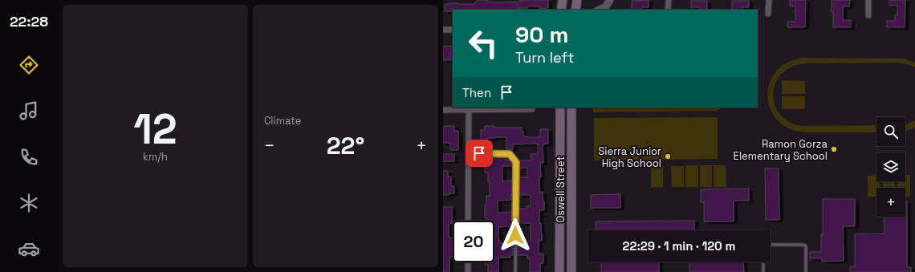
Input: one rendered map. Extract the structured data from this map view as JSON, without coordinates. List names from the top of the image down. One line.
{"streets":{"main road":["Oswell Street"]},"places":["Ramon Gorza Elementary School","Sierra Junior High School"],"page":{"tabs":"22:28","tile":[["12","km/h"],"Climate"],"turn":["90 m","Turn left"],"then":"Then","map_buttons":"+","heat":["−","22°","+"],"limit":"20","trip":"22:29 · 1 min · 120 m"}}
